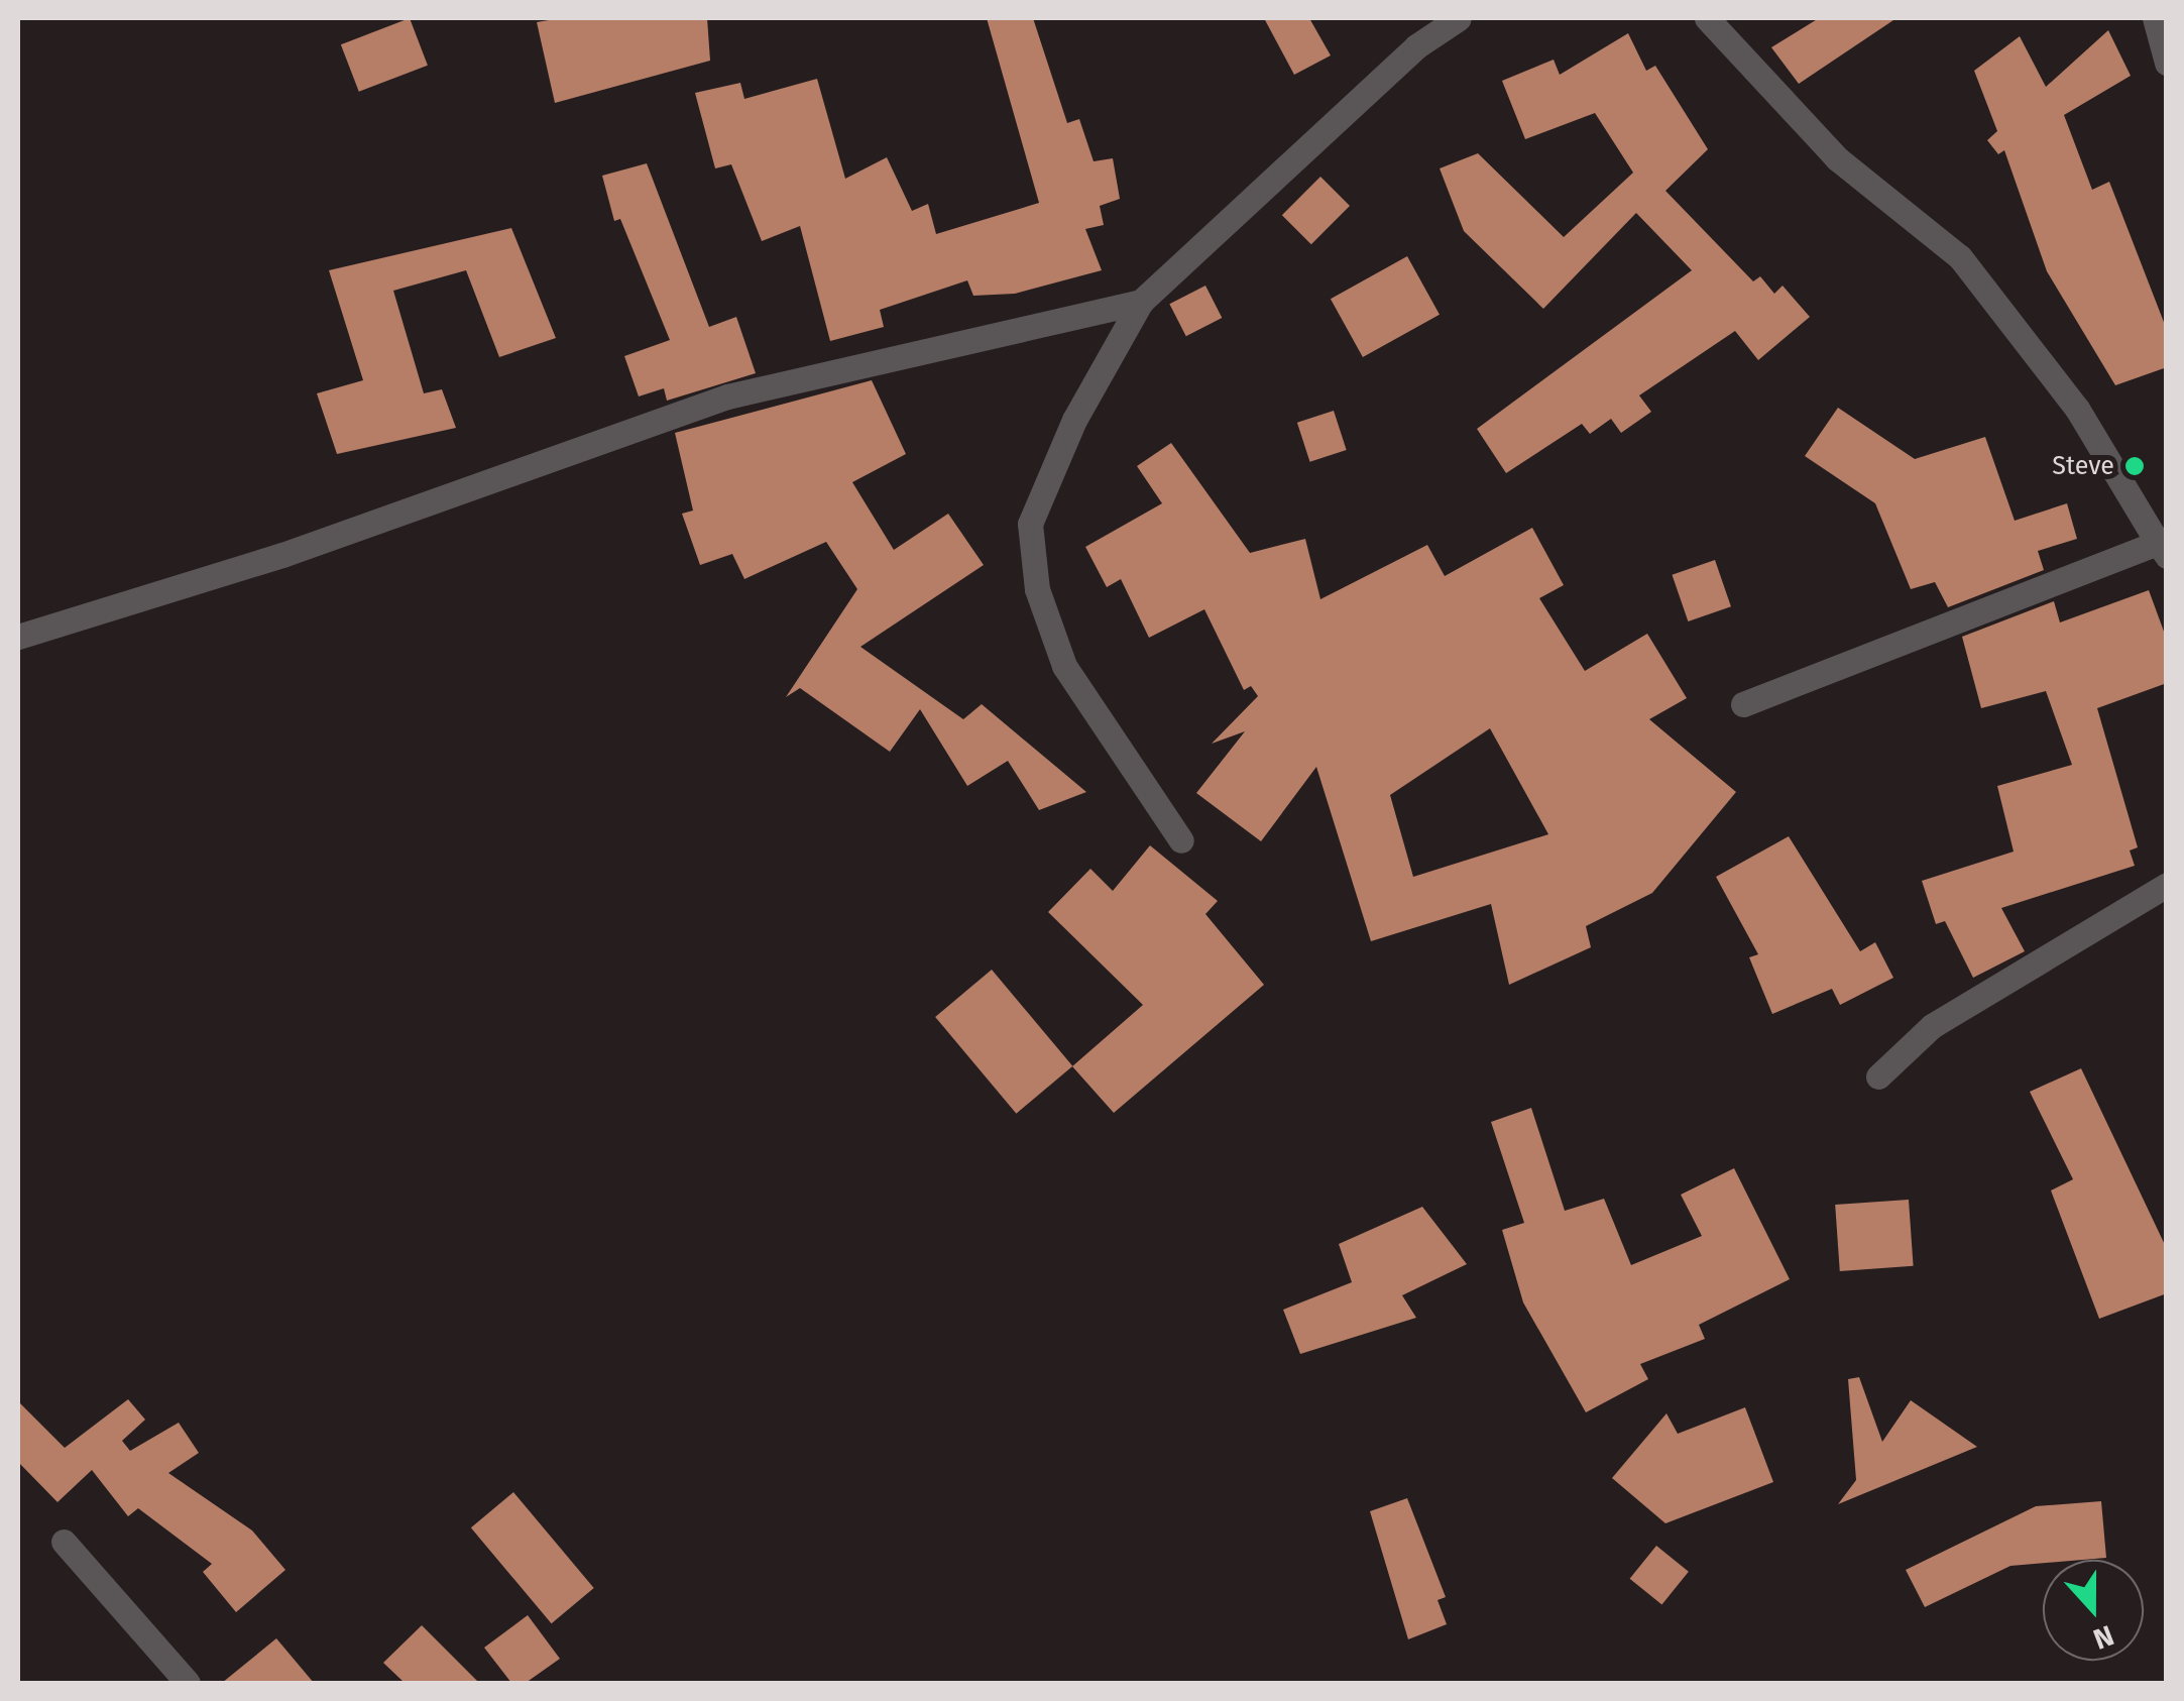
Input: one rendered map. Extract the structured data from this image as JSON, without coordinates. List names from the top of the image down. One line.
{"places":["Steve"],"north":"bottom"}
